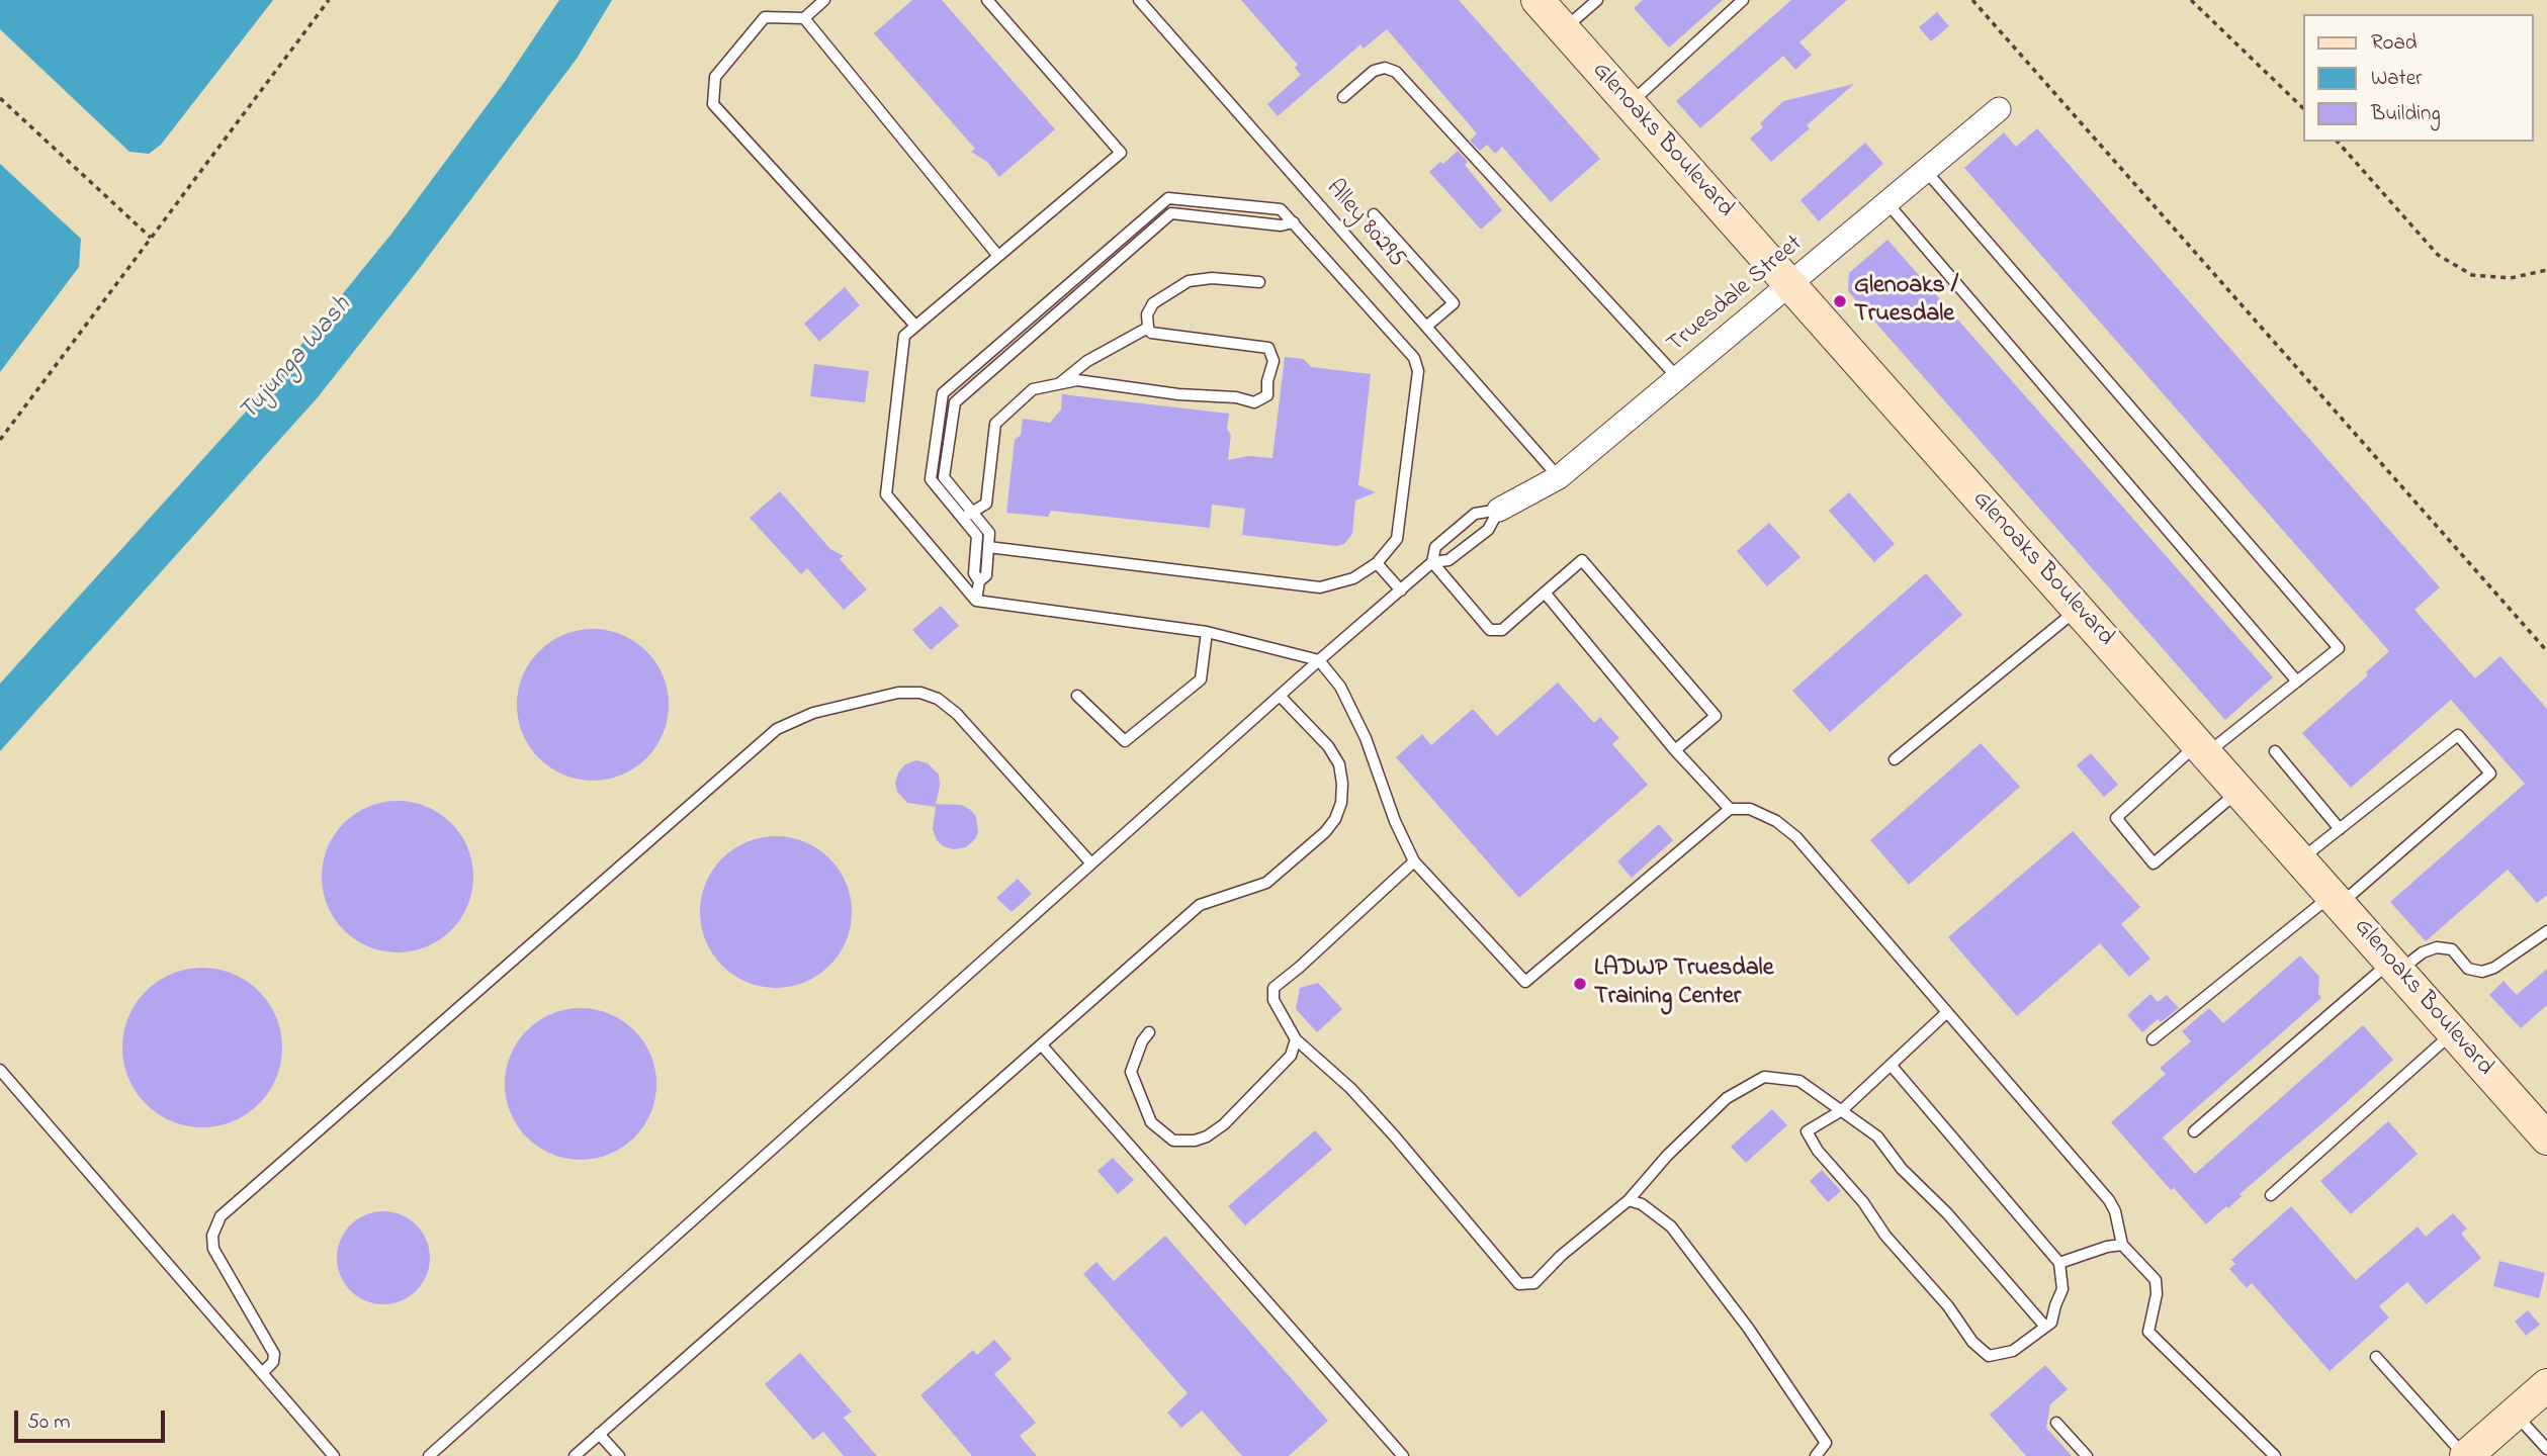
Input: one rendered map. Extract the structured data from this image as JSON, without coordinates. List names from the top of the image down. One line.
{"streets":{"main road":["Glenoaks Boulevard"],"street":["Truesdale Street"],"lane":["Alley 80295"]},"crossings":[["Glenoaks Boulevard","Truesdale Street"],["Alley 80295","Truesdale Street"]],"water":["Tujunga Wash"],"places":["Glenoaks / Truesdale","LADWP Truesdale Training Center"],"legend":["Road","Water","Building"],"scale_bar":"50 m"}
